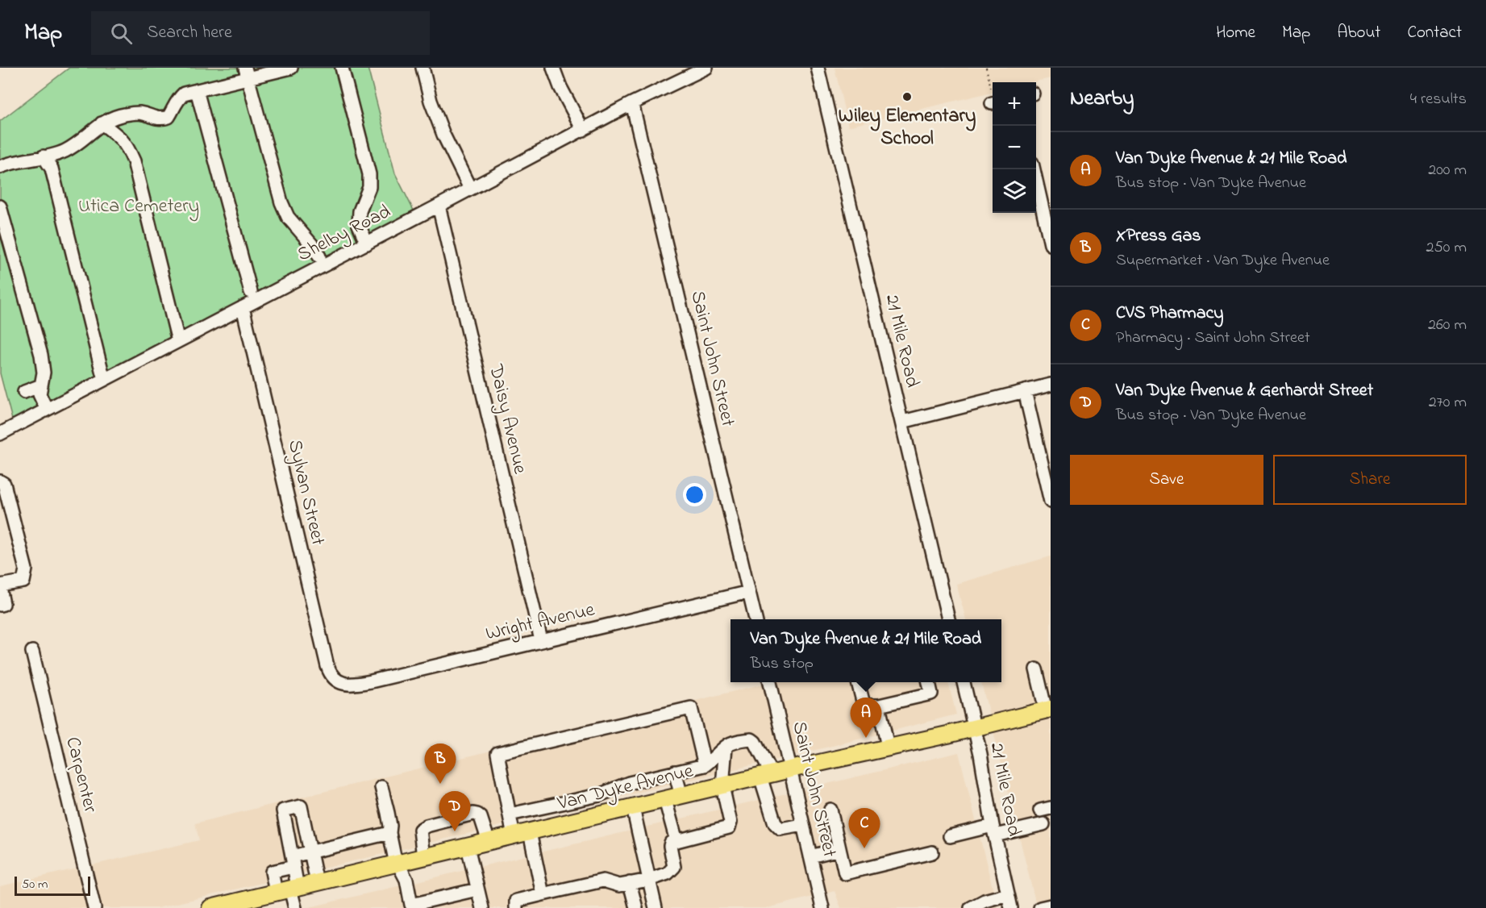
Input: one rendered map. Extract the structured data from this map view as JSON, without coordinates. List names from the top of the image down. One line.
{"streets":{"main road":["Van Dyke Avenue"],"street":["Shelby Road","21 Mile Road","Saint John Street","Daisy Avenue","Sylvan Street","Wright Avenue","Carpenter"]},"crossings":[["Shelby Road","Saint John Street"],["Shelby Road","Daisy Avenue"],["Shelby Road","Sylvan Street"],["21 Mile Road","Van Dyke Avenue"],["Saint John Street","Wright Avenue"],["Saint John Street","Van Dyke Avenue"],["Daisy Avenue","Wright Avenue"],["Sylvan Street","Wright Avenue"]],"parks":["Utica Cemetery"],"places":["Wiley Elementary School"],"scale_bar":"50 m","page":{"header":"Map","search":"Search here","nav":["Home","Map","About","Contact"],"heading":["Nearby","4 results"],"map_buttons":["+","−"],"list":[{"mark":"A","name":"Van Dyke Avenue & 21 Mile Road","note":"Bus stop · Van Dyke Avenue","value":"200 m"},{"mark":"B","name":"XPress Gas","note":"Supermarket · Van Dyke Avenue","value":"250 m"},{"mark":"C","name":"CVS Pharmacy","note":"Pharmacy · Saint John Street","value":"260 m"},{"mark":"D","name":"Van Dyke Avenue & Gerhardt Street","note":"Bus stop · Van Dyke Avenue","value":"270 m"}],"buttons":["Save","Share"],"popup":["Van Dyke Avenue & 21 Mile Road","Bus stop"],"pins":["A","B","D","C"],"scale":"50 m"}}
